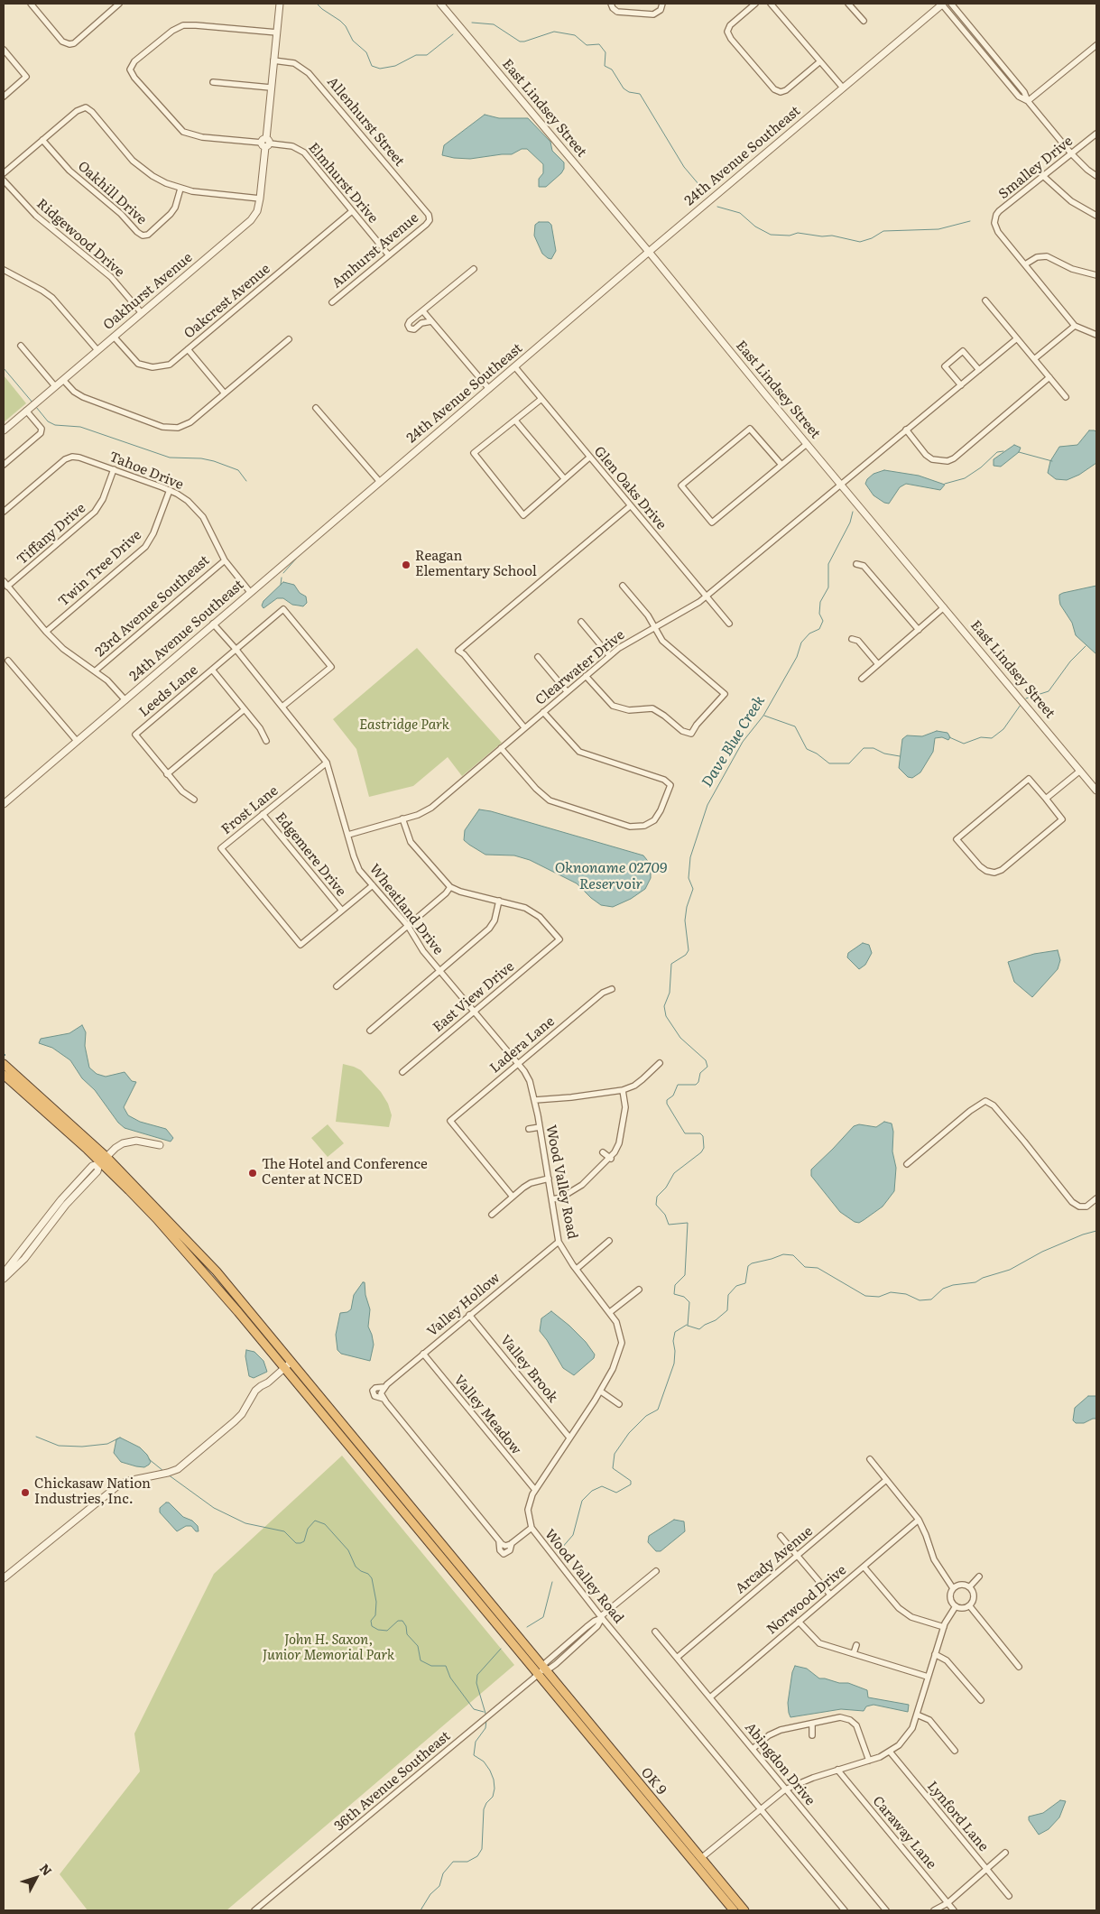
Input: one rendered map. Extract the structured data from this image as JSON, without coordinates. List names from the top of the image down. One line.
{"streets":{"highway":["OK 9"],"street":["East Lindsey Street","Allenhurst Street","24th Avenue Southeast","Smalley Drive","Elmhurst Drive","Oakhill Drive","Ridgewood Drive","Amhurst Avenue","Oakhurst Avenue","Oakcrest Avenue","Tahoe Drive","Glen Oaks Drive","Tiffany Drive","Twin Tree Drive","23rd Avenue Southeast","Clearwater Drive","Leeds Lane","Frost Lane","Edgemere Drive","Wheatland Drive","East View Drive","Ladera Lane","Wood Valley Road","Valley Hollow","Valley Brook","Valley Meadow","Arcady Avenue","Norwood Drive","Abingdon Drive","36th Avenue Southeast","Lynford Lane","Caraway Lane"]},"crossings":[["East Lindsey Street","24th Avenue Southeast"],["East Lindsey Street","Clearwater Drive"],["Allenhurst Street","Amhurst Avenue"],["Allenhurst Street","Oakhurst Avenue"],["24th Avenue Southeast","Tahoe Drive"],["24th Avenue Southeast","Glen Oaks Drive"],["24th Avenue Southeast","Wheatland Drive"],["Elmhurst Drive","Amhurst Avenue"],["Elmhurst Drive","Oakhurst Avenue"],["Elmhurst Drive","Oakcrest Avenue"],["Ridgewood Drive","Oakhurst Avenue"],["Oakhurst Avenue","Oakcrest Avenue"],["Tahoe Drive","Tiffany Drive"],["Tahoe Drive","Twin Tree Drive"],["Tahoe Drive","23rd Avenue Southeast"],["Glen Oaks Drive","Clearwater Drive"],["Clearwater Drive","Wheatland Drive"],["Leeds Lane","Wheatland Drive"],["Frost Lane","Edgemere Drive"],["Frost Lane","Wheatland Drive"],["Wheatland Drive","East View Drive"],["Wheatland Drive","Ladera Lane"],["Wheatland Drive","Wood Valley Road"],["Ladera Lane","Wood Valley Road"],["Wood Valley Road","Valley Hollow"],["Wood Valley Road","Valley Brook"],["Wood Valley Road","Valley Meadow"],["Wood Valley Road","36th Avenue Southeast"],["Valley Hollow","Valley Brook"],["Valley Hollow","Valley Meadow"],["Arcady Avenue","Abingdon Drive"],["Norwood Drive","Abingdon Drive"],["36th Avenue Southeast","OK 9"]],"water":["Dave Blue Creek","Oknoname 02709 Reservoir"],"parks":["Eastridge Park","John H. Saxon, Junior Memorial Park"],"places":["Reagan Elementary School","The Hotel and Conference Center at NCED","Chickasaw Nation Industries, Inc."],"north":"top right"}
